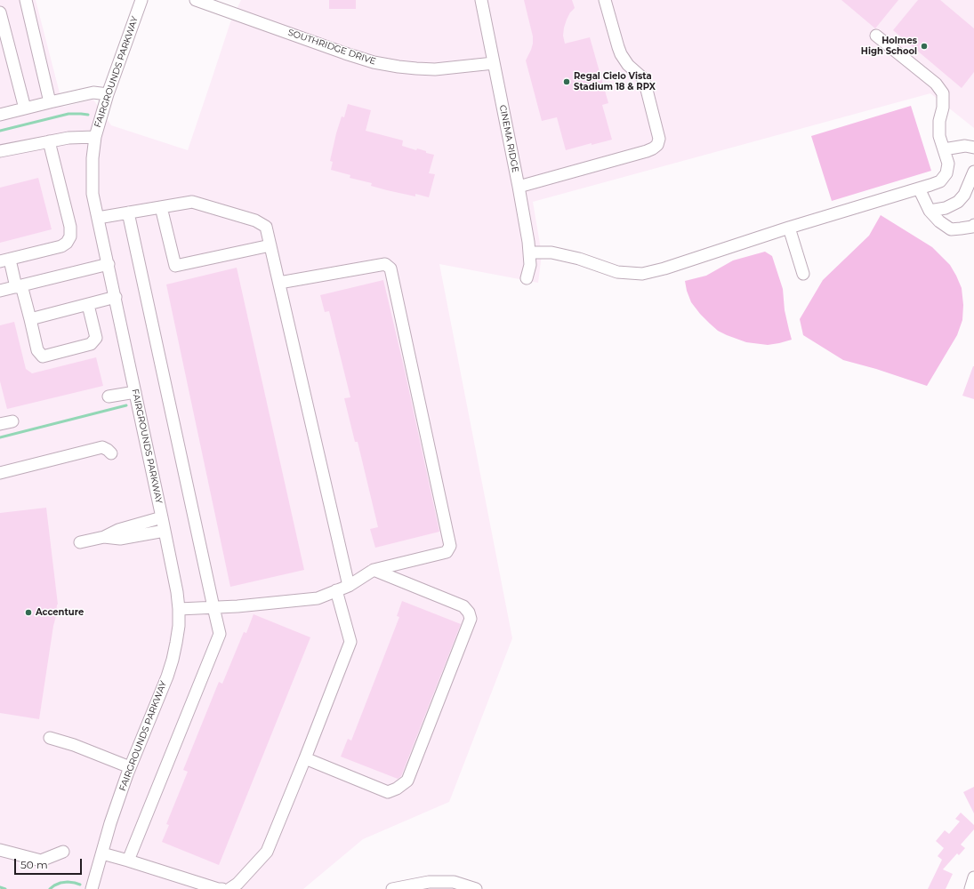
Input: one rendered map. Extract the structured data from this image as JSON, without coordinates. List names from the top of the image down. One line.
{"streets":{"street":["SOUTHRIDGE DRIVE","FAIRGROUNDS PARKWAY","CINEMA RIDGE"]},"crossings":[["SOUTHRIDGE DRIVE","CINEMA RIDGE"]],"places":["Holmes High School","Regal Cielo Vista Stadium 18 & RPX","Accenture"],"scale_bar":"50 m"}
